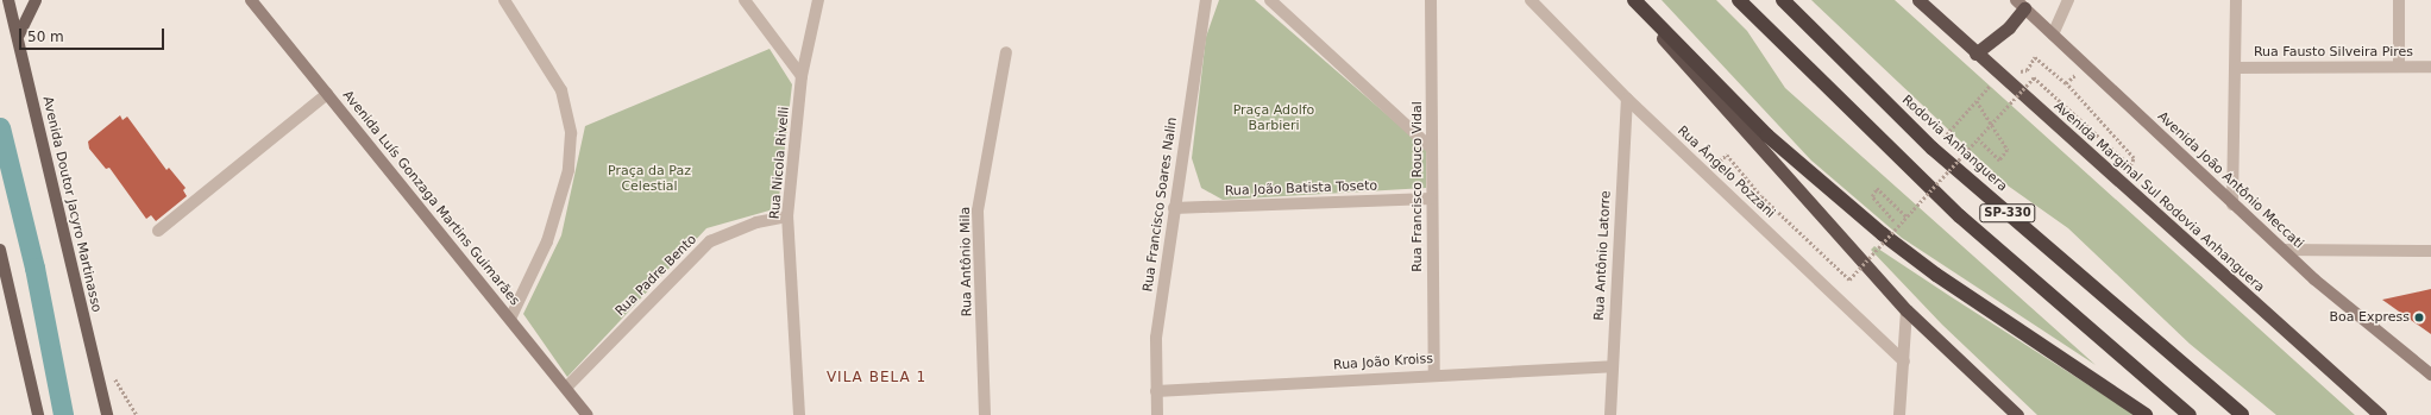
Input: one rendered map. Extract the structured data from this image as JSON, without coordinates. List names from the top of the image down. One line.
{"streets":{"highway":["Rodovia Anhanguera","Avenida Marginal Sul Rodovia Anhanguera","SP-330"],"main road":["Avenida João Antônio Meccati","Avenida Luís Gonzaga Martins Guimarães","Avenida Doutor Jacyro Martinasso"],"street":["Rua Fausto Silveira Pires","Rua Nicola Rivelli","Rua Ângelo Pozzani","Rua Francisco Rouco Vidal","Rua João Batista Toseto","Rua Francisco Soares Nalin","Rua Antônio Latorre","Rua Antônio Mila","Rua Padre Bento","Rua João Kroiss"]},"crossings":[["Rua Nicola Rivelli","Rua Padre Bento"],["Rua Ângelo Pozzani","Rua Antônio Latorre"],["Rua Francisco Rouco Vidal","Rua João Batista Toseto"],["Rua Francisco Rouco Vidal","Rua João Kroiss"],["Rua João Batista Toseto","Rua Francisco Soares Nalin"],["Avenida Luís Gonzaga Martins Guimarães","Rua Padre Bento"],["Rua Francisco Soares Nalin","Rua João Kroiss"],["Rua Antônio Latorre","Rua João Kroiss"]],"districts":["VILA BELA 1"],"parks":["Praça Adolfo Barbieri","Praça da Paz Celestial"],"places":["Boa Express"],"scale_bar":"50 m"}
